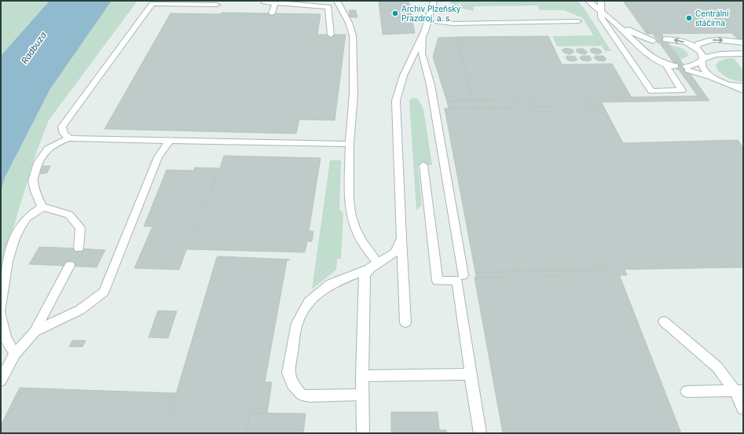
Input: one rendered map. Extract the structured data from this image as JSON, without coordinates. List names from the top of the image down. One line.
{"water":["Radbuza"],"places":["Archiv Plzeňský Prazdroj, a. s.","Centrální stáčírna"]}
